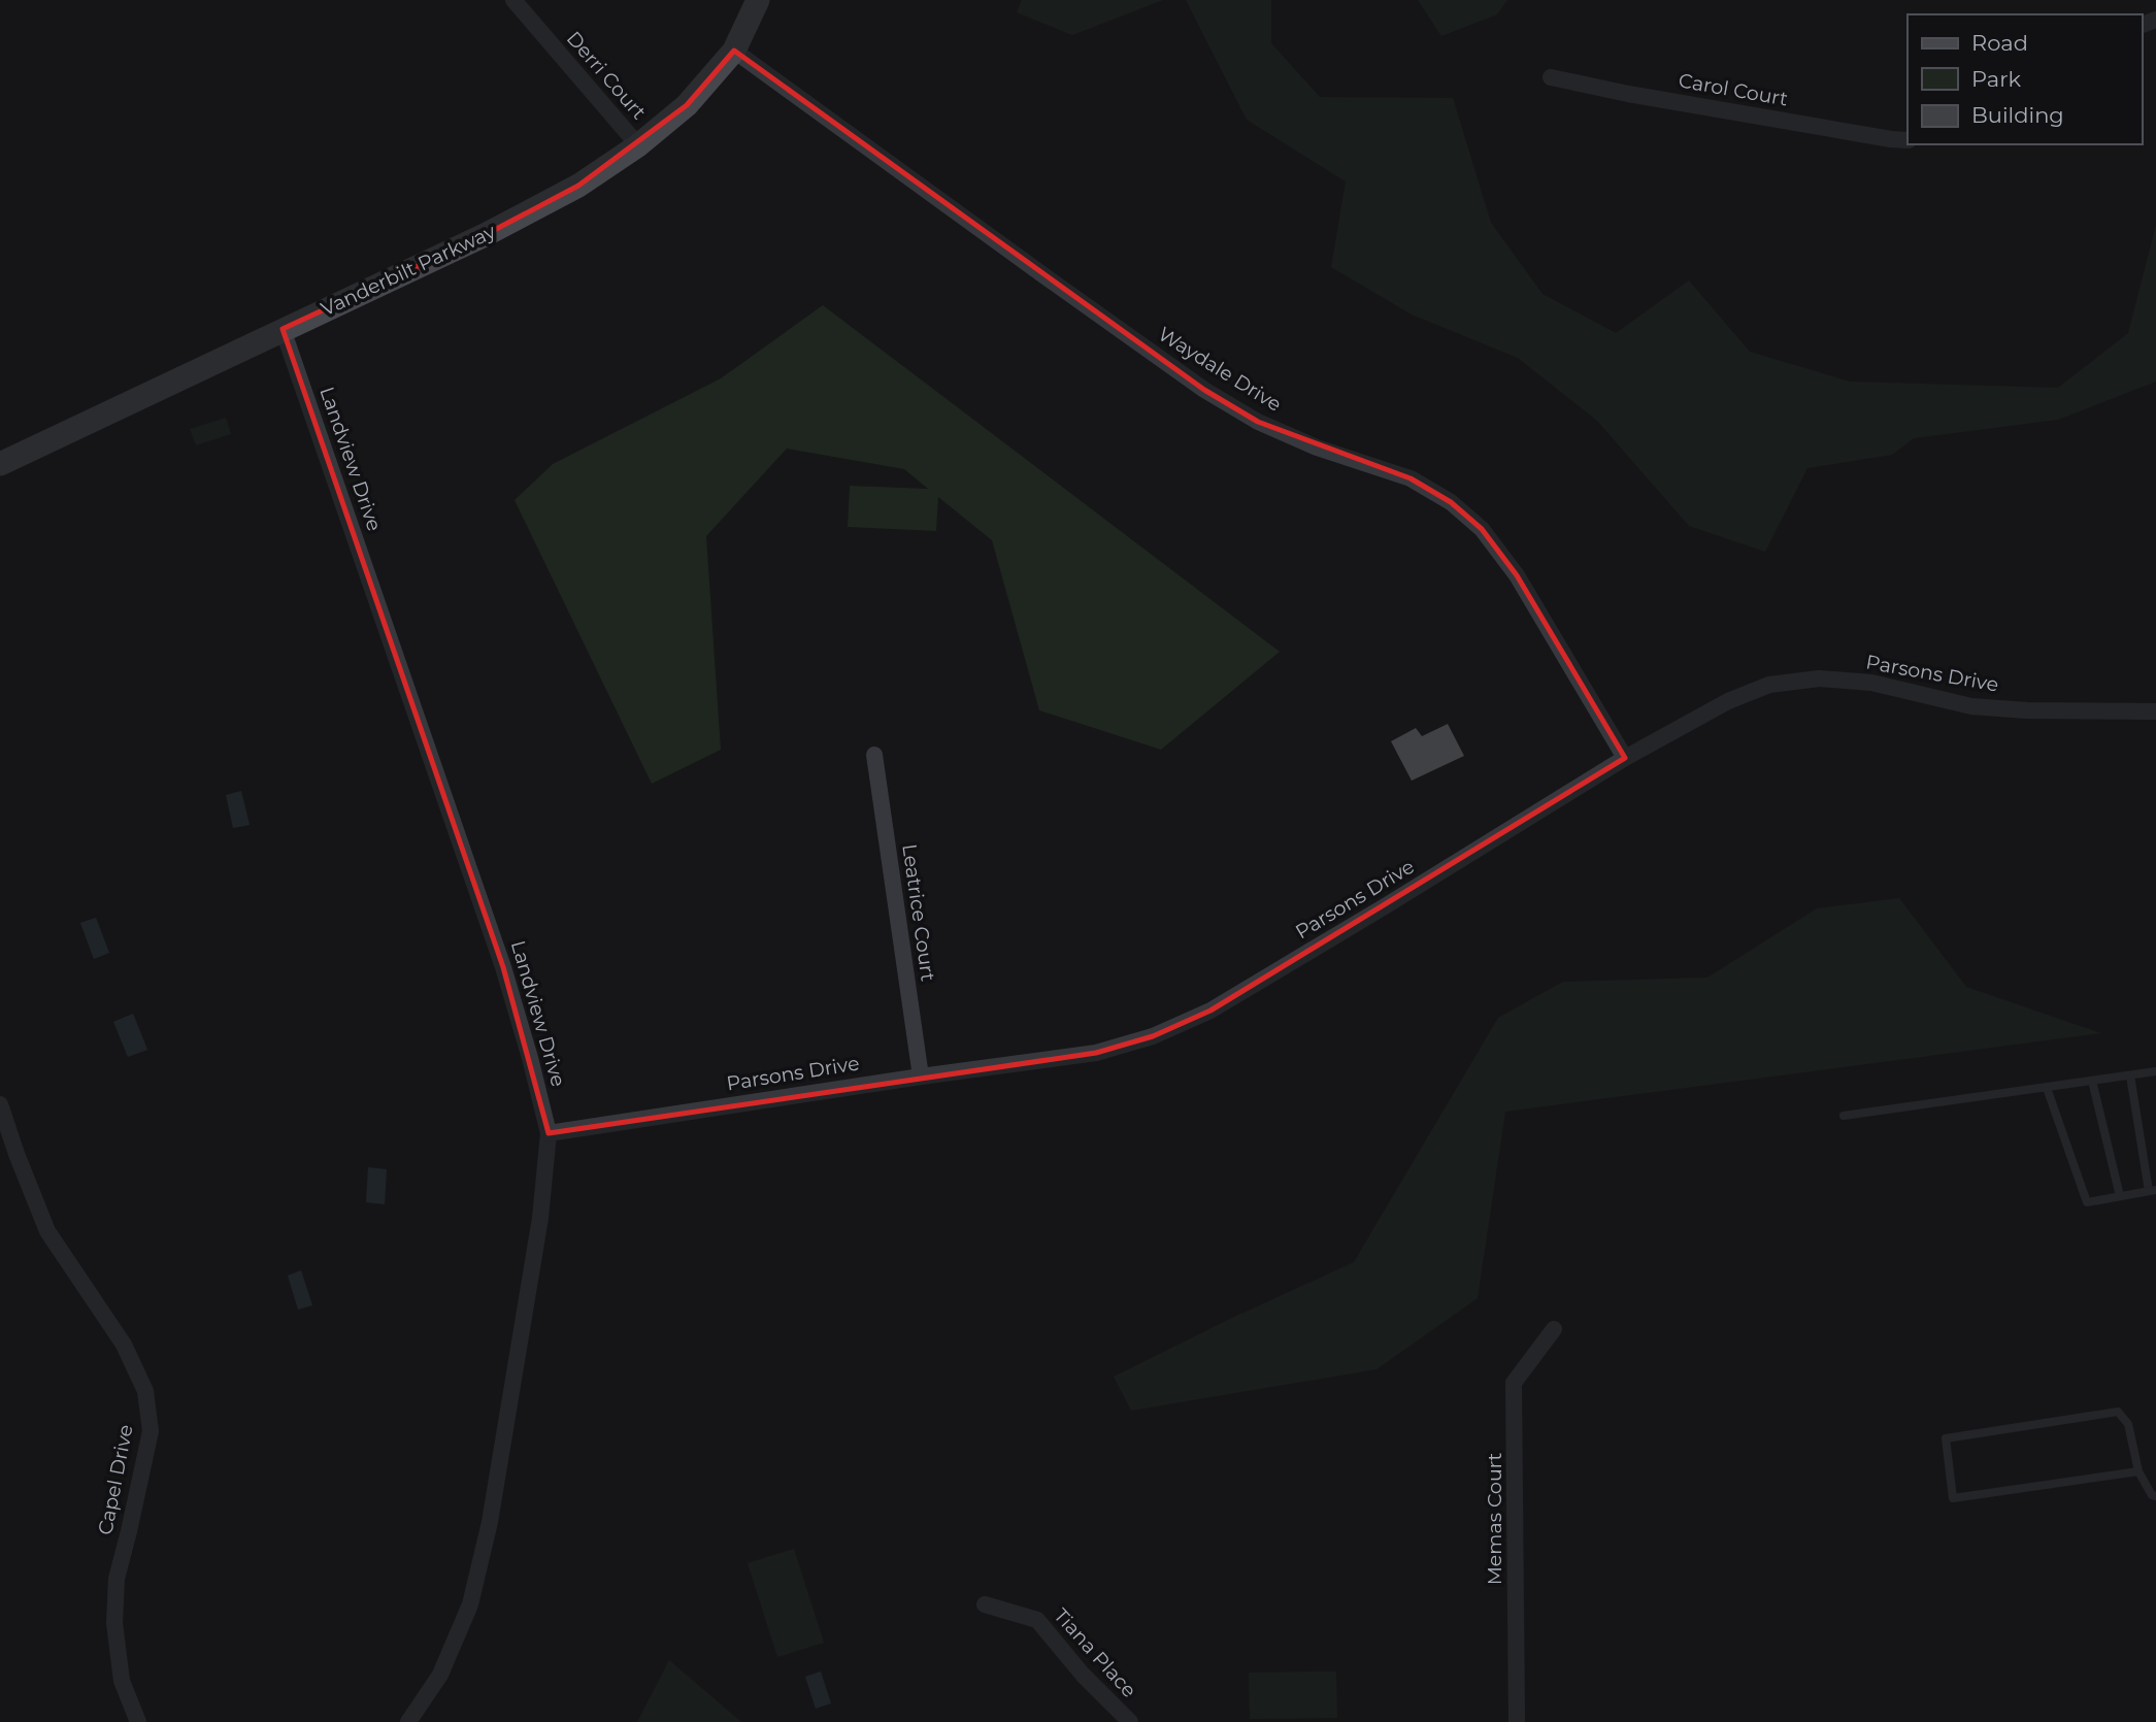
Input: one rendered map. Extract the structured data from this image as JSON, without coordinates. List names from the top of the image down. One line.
{"streets":{"main road":["Vanderbilt Parkway"],"street":["Derri Court","Carol Court","Waydale Drive","Landview Drive","Parsons Drive","Leatrice Court","Capel Drive","Memas Court","Tiana Place"]},"crossings":[["Derri Court","Vanderbilt Parkway"],["Vanderbilt Parkway","Waydale Drive"],["Vanderbilt Parkway","Landview Drive"],["Waydale Drive","Parsons Drive"],["Landview Drive","Parsons Drive"],["Parsons Drive","Leatrice Court"]],"legend":["Road","Park","Building"]}
